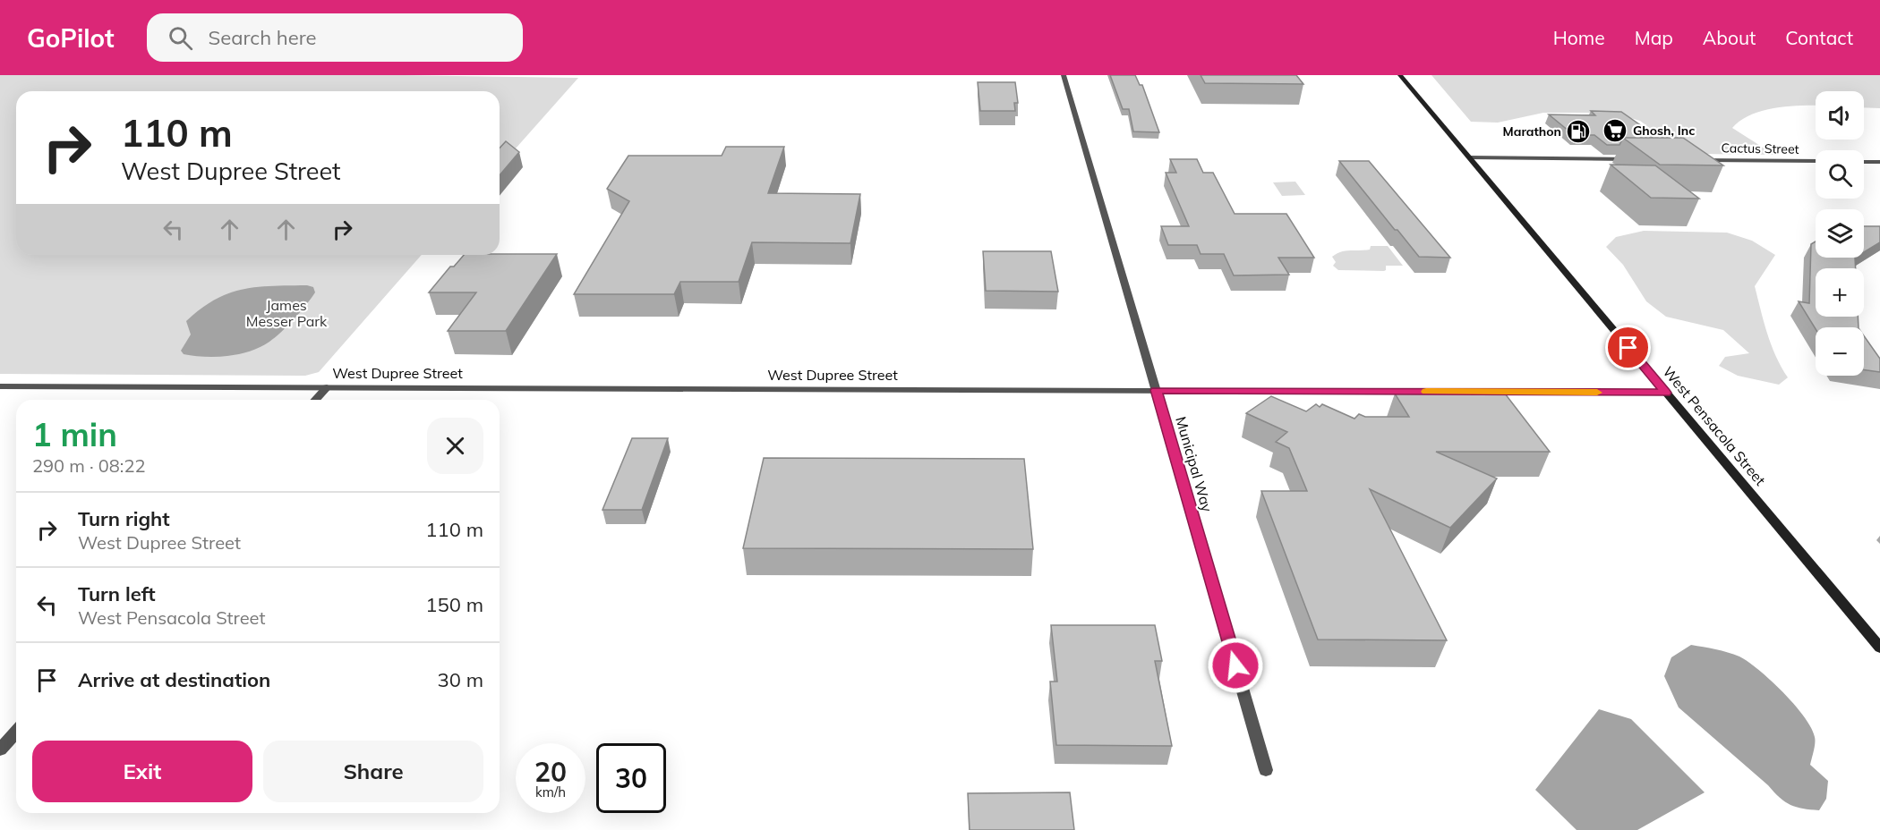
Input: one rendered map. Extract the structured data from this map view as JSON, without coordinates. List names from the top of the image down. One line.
{"streets":{"main road":["West Pensacola Street"],"street":["Cactus Street","West Dupree Street","Municipal Way"]},"crossings":[["West Dupree Street","West Pensacola Street"],["West Dupree Street","Municipal Way"]],"parks":["James Messer Park"],"places":{"supermarket":["Ghosh, Inc"],"fuel station":["Marathon"]},"page":{"header":"GoPilot","search":"Search here","nav":["Home","Map","About","Contact"],"map_buttons":["+","−"],"turn":["110 m","West Dupree Street"],"heading":["1 min","290 m · 08:22"],"list":[{"name":"Turn right","note":"West Dupree Street","value":"110 m"},{"name":"Turn left","note":"West Pensacola Street","value":"150 m"},{"name":"Arrive at destination","value":"30 m"}],"buttons":["Exit","Share"],"speed":"20 km/h","limit":"30"}}
